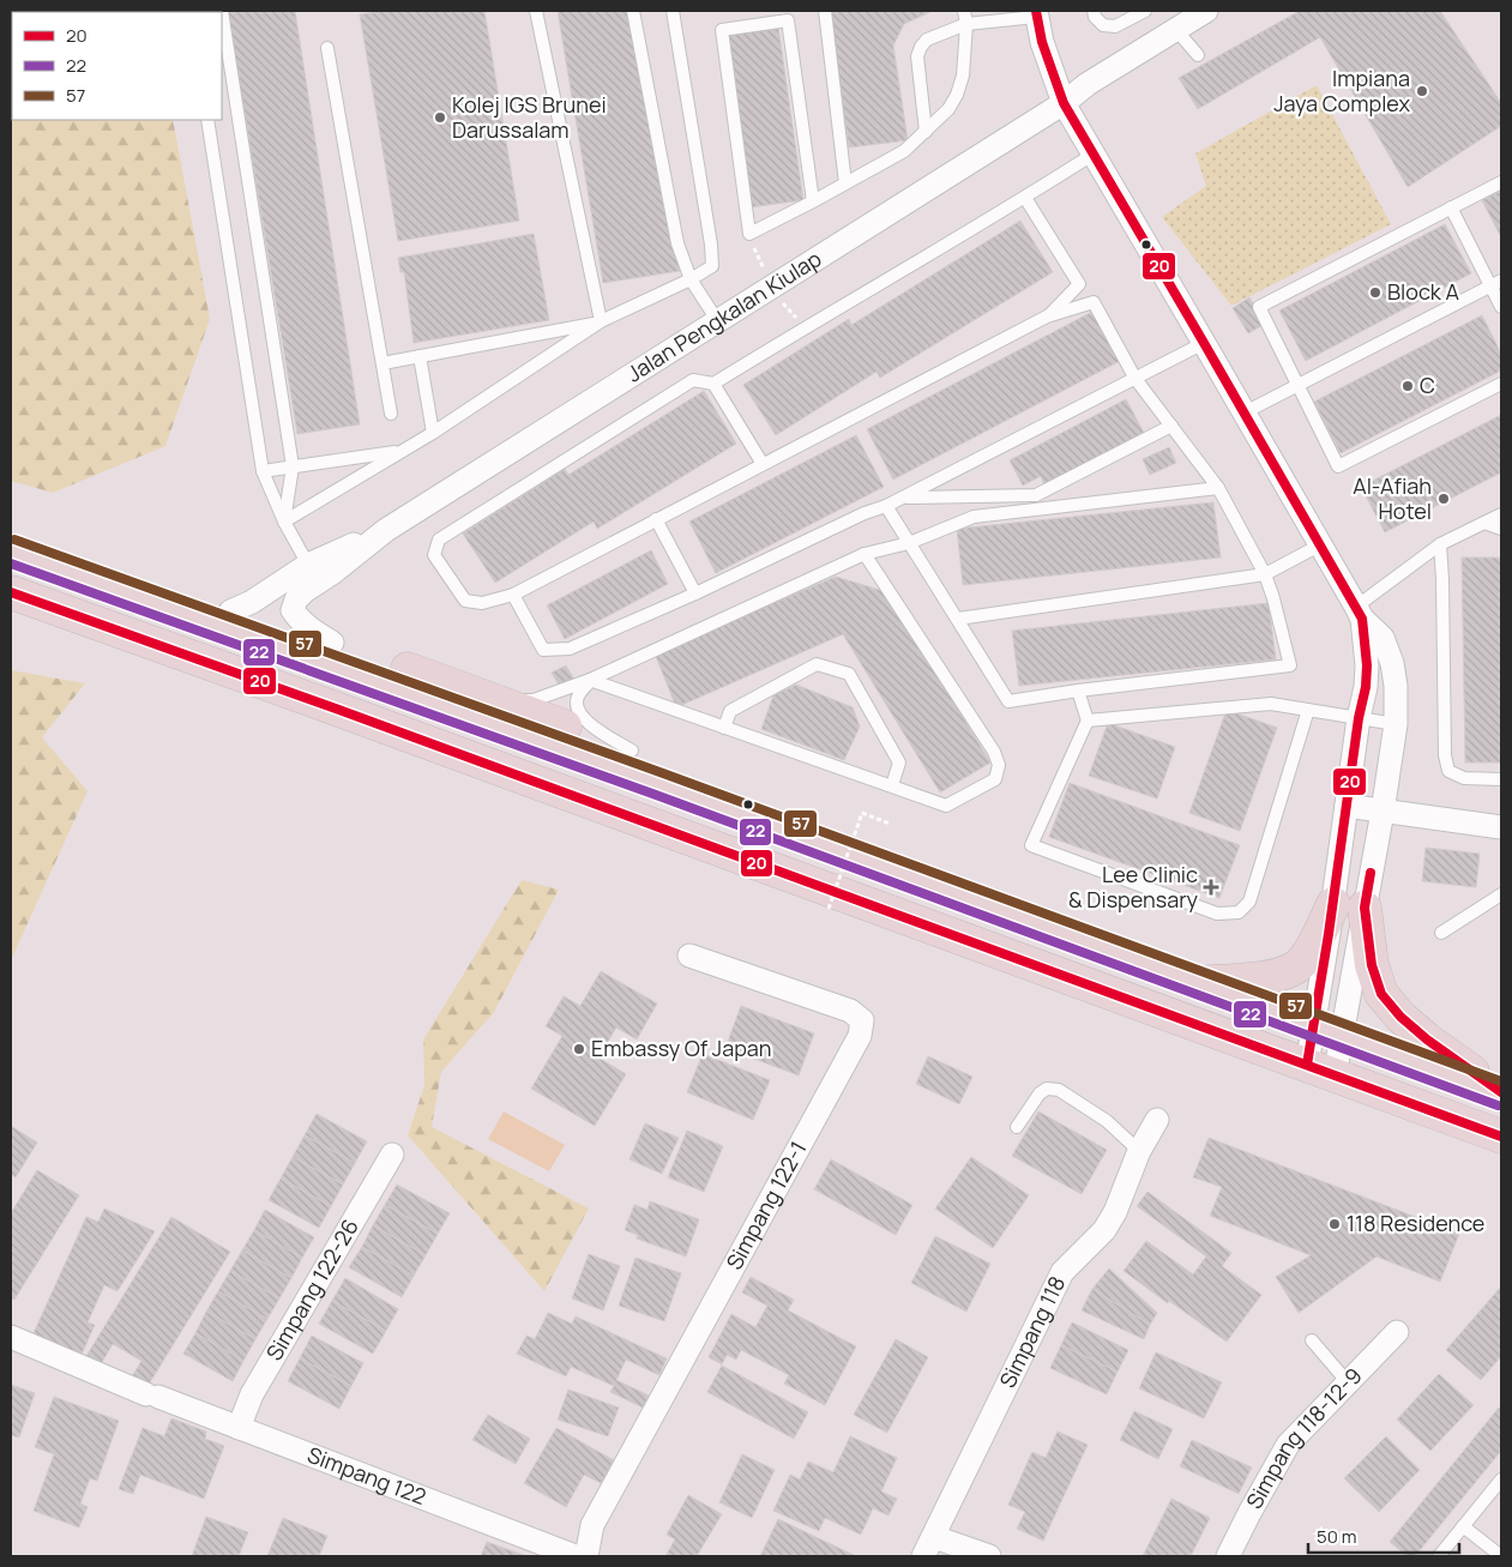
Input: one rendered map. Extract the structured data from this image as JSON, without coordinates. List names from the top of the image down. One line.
{"streets":{"street":["Jalan Pengkalan Kiulap","Simpang 122-1","Simpang 122-26","Simpang 118","Simpang 118-12-9","Simpang 122"]},"crossings":[["Simpang 122-26","Simpang 122"]],"places":{"other":["Impiana Jaya Complex","Kolej IGS Brunei Darussalam","Block A","C","Al-Afiah Hotel","Embassy Of Japan","118 Residence"],"health":["Lee Clinic & Dispensary"]},"lines":["transit line 20","transit line 57","transit line 22"],"legend":["20","22","57"],"scale_bar":"50 m"}
